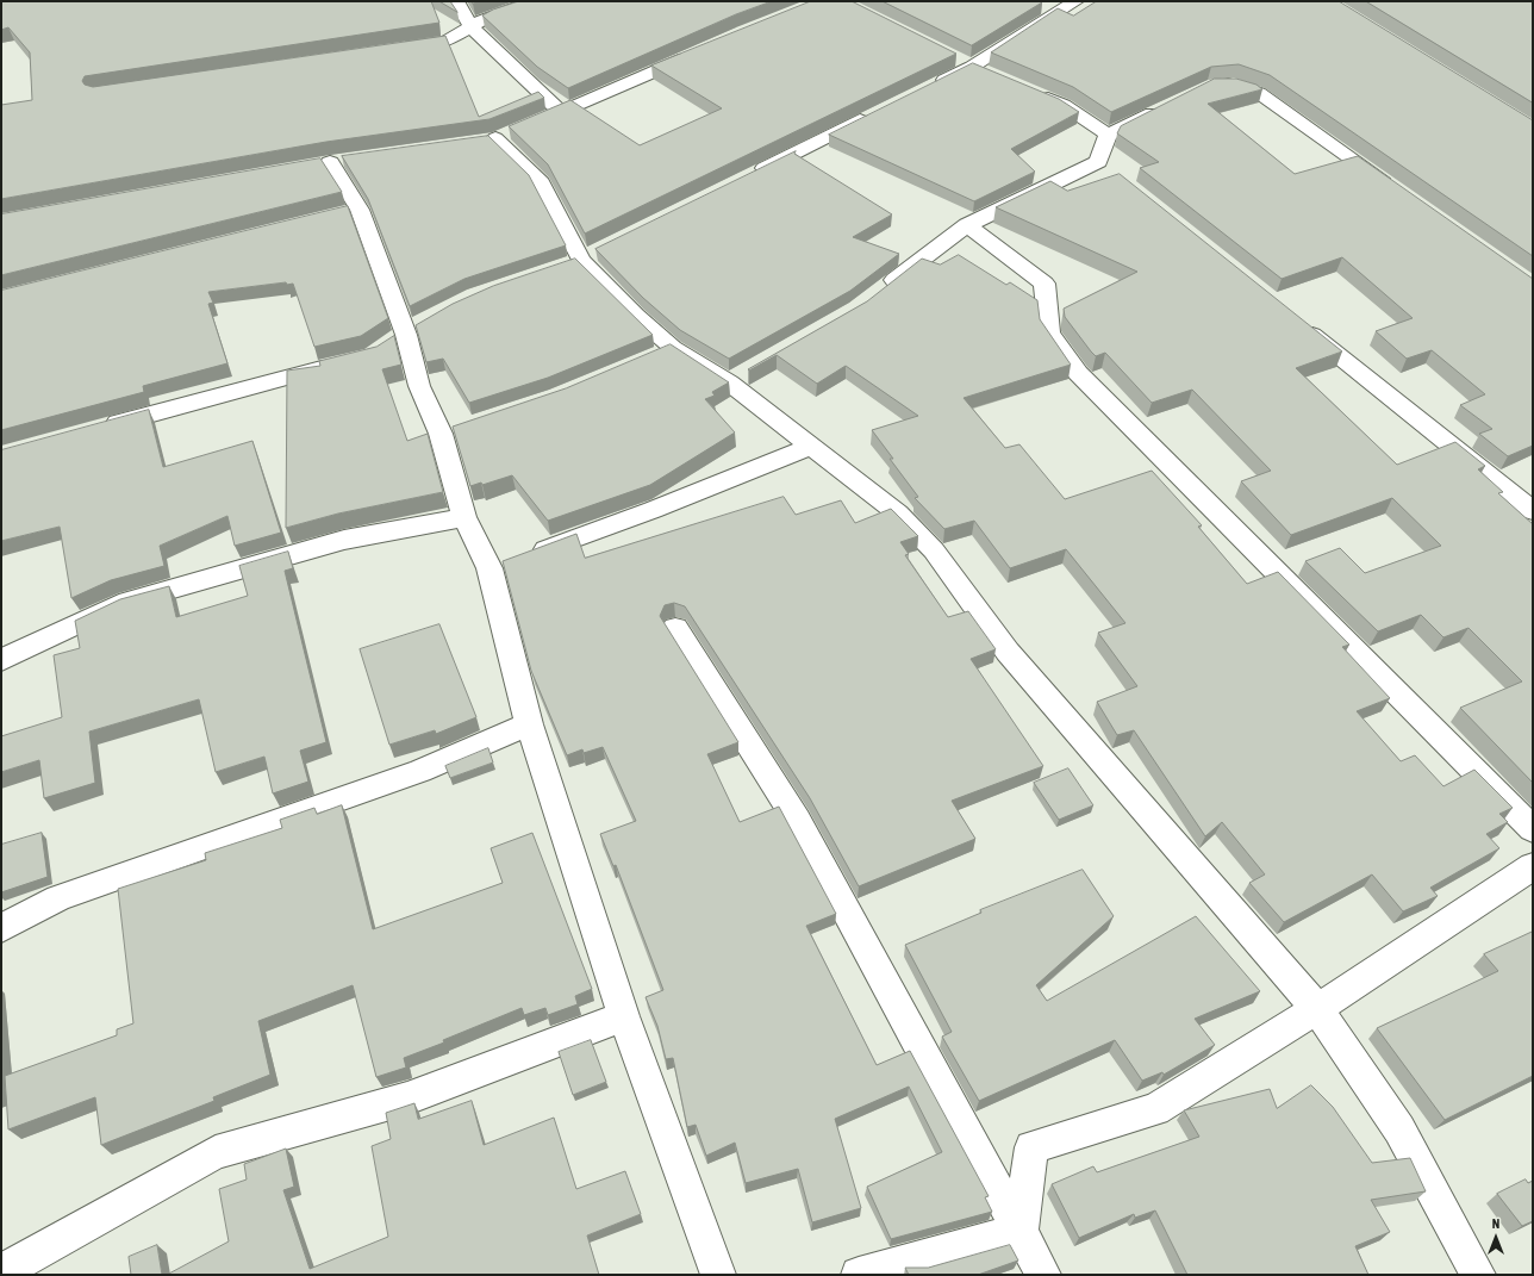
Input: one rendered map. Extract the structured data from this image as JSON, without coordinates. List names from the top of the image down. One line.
{"north":"top"}
